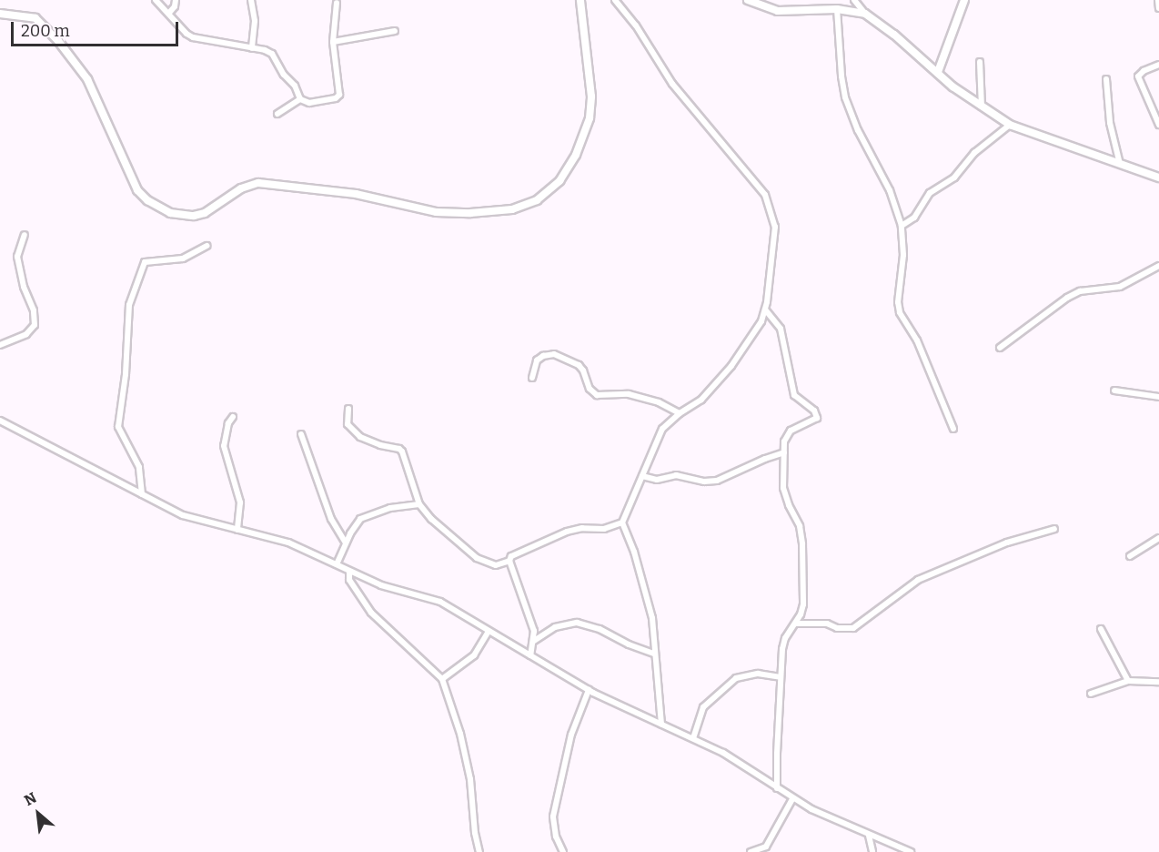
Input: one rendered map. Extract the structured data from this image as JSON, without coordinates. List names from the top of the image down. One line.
{"scale_bar":"200 m","north":"top left"}
